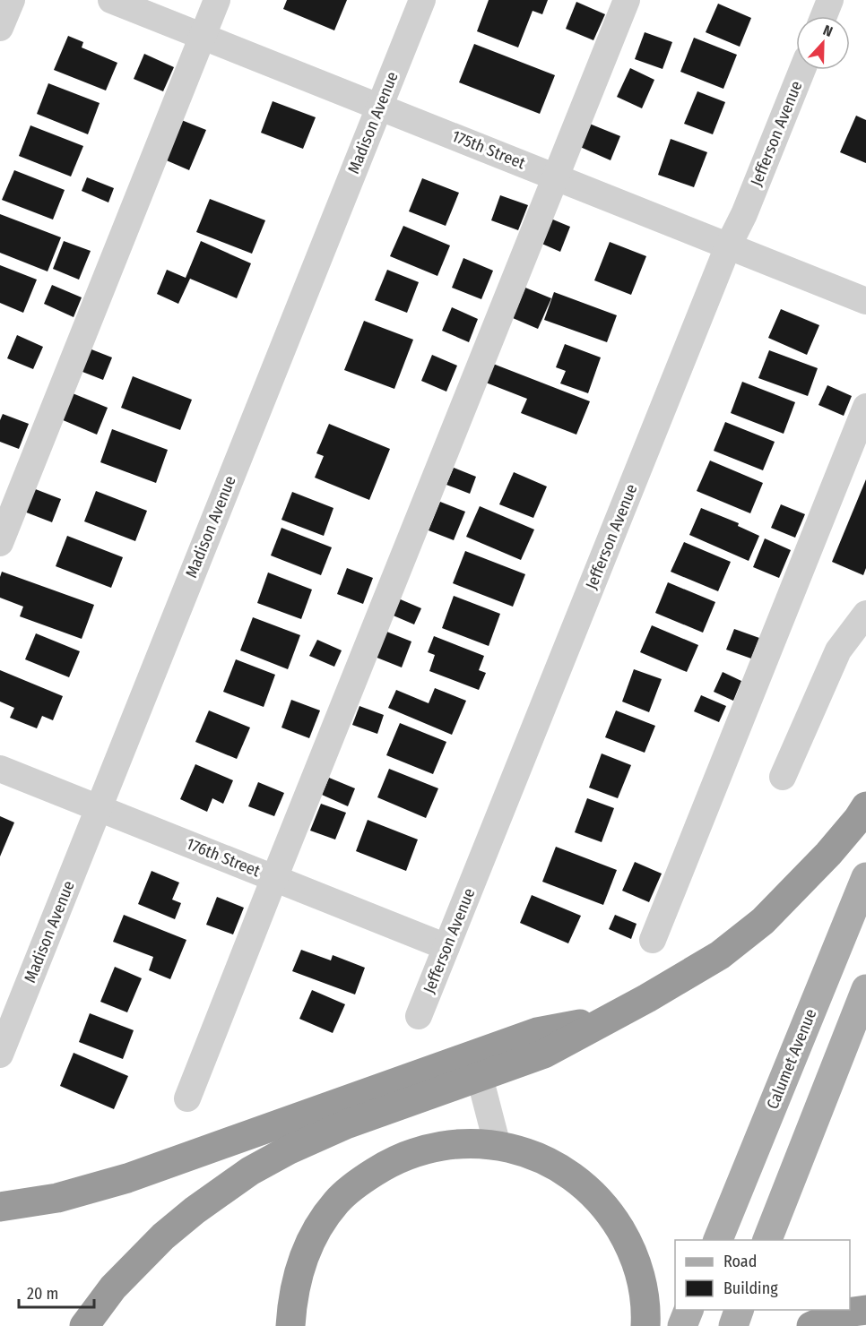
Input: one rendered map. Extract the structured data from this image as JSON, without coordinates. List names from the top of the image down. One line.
{"streets":{"main road":["Calumet Avenue"],"street":["Madison Avenue","Jefferson Avenue","175th Street","176th Street"]},"crossings":[["Madison Avenue","175th Street"],["Madison Avenue","176th Street"],["Jefferson Avenue","175th Street"],["Jefferson Avenue","176th Street"]],"legend":["Road","Building"],"scale_bar":"20 m","north":"top"}
